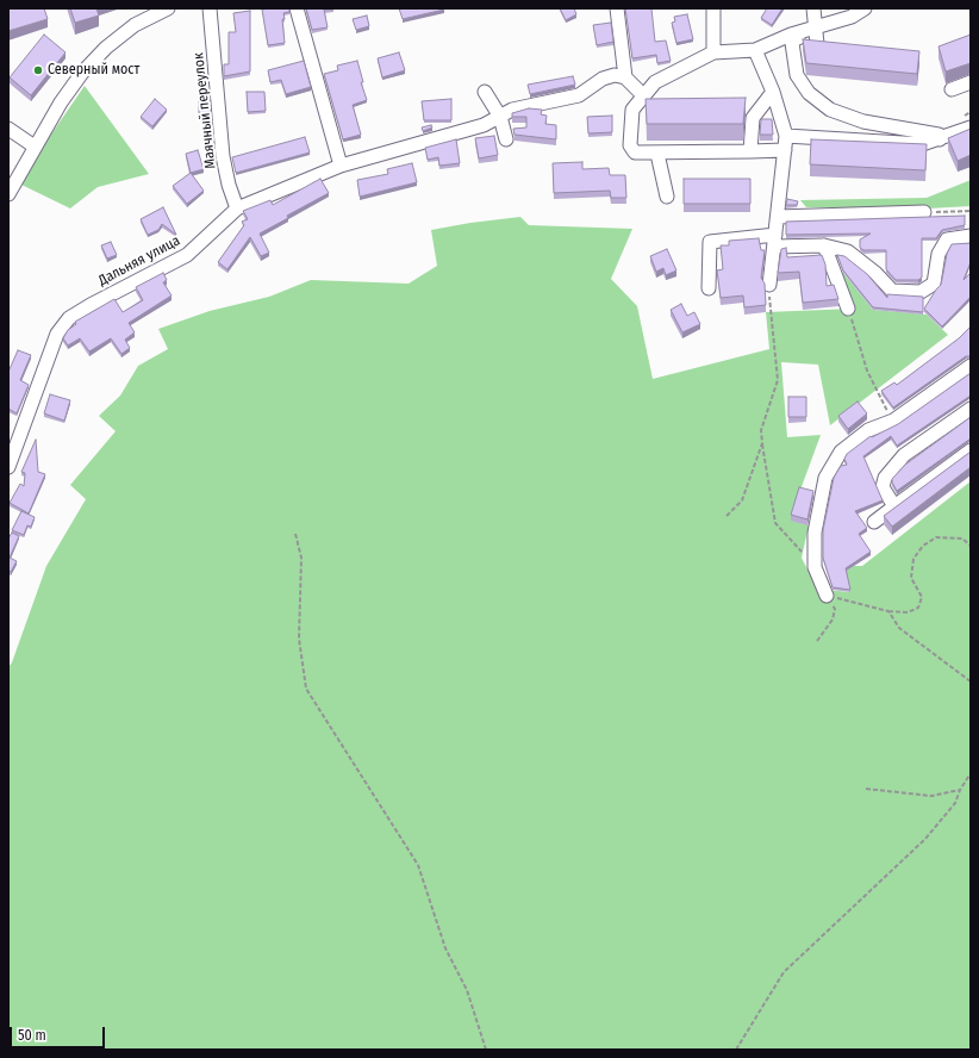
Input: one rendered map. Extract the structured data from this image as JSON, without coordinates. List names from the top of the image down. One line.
{"streets":{"street":["Маячный переулок","Дальняя улица"]},"crossings":[["Маячный переулок","Дальняя улица"]],"places":["Северный мост"],"scale_bar":"50 m"}
